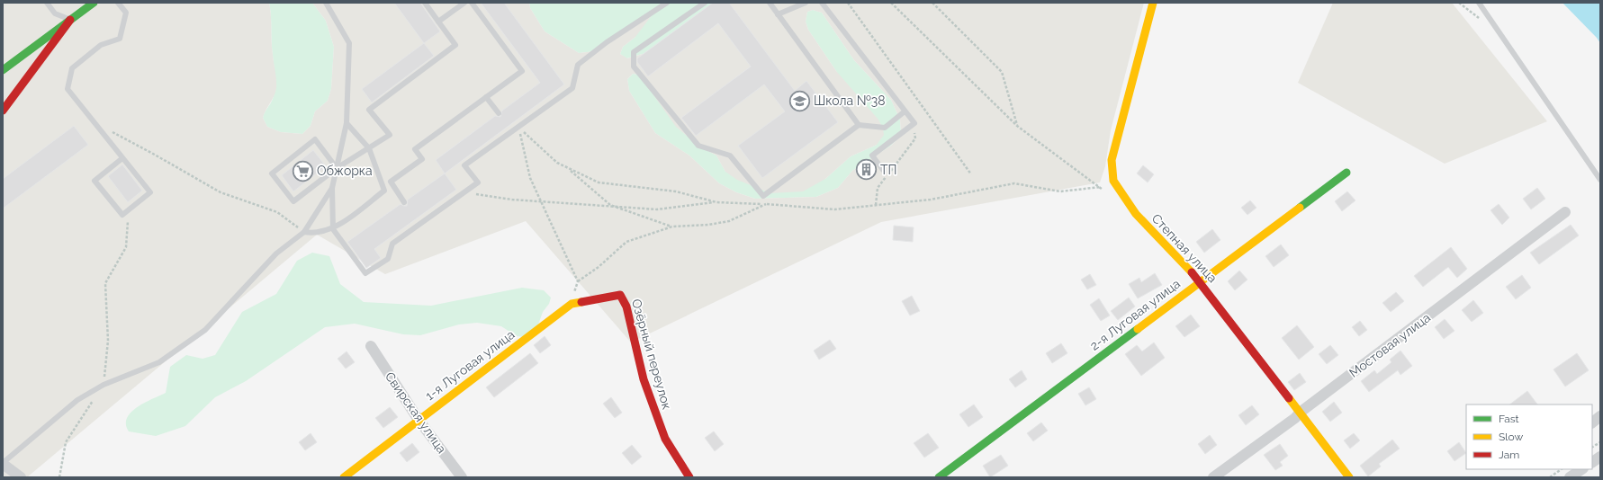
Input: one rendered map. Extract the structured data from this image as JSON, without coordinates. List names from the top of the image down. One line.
{"streets":{"street":["Степная улица","2-я Луговая улица","Мостовая улица","Озёрный переулок","1-я Луговая улица","Свирская улица"]},"crossings":[["Степная улица","2-я Луговая улица"],["Степная улица","Мостовая улица"],["Озёрный переулок","1-я Луговая улица"],["1-я Луговая улица","Свирская улица"]],"places":{"school or university":["Школа №38"],"building":["ТП"],"supermarket":["Обжорка"]},"legend":["Fast","Slow","Jam"]}
